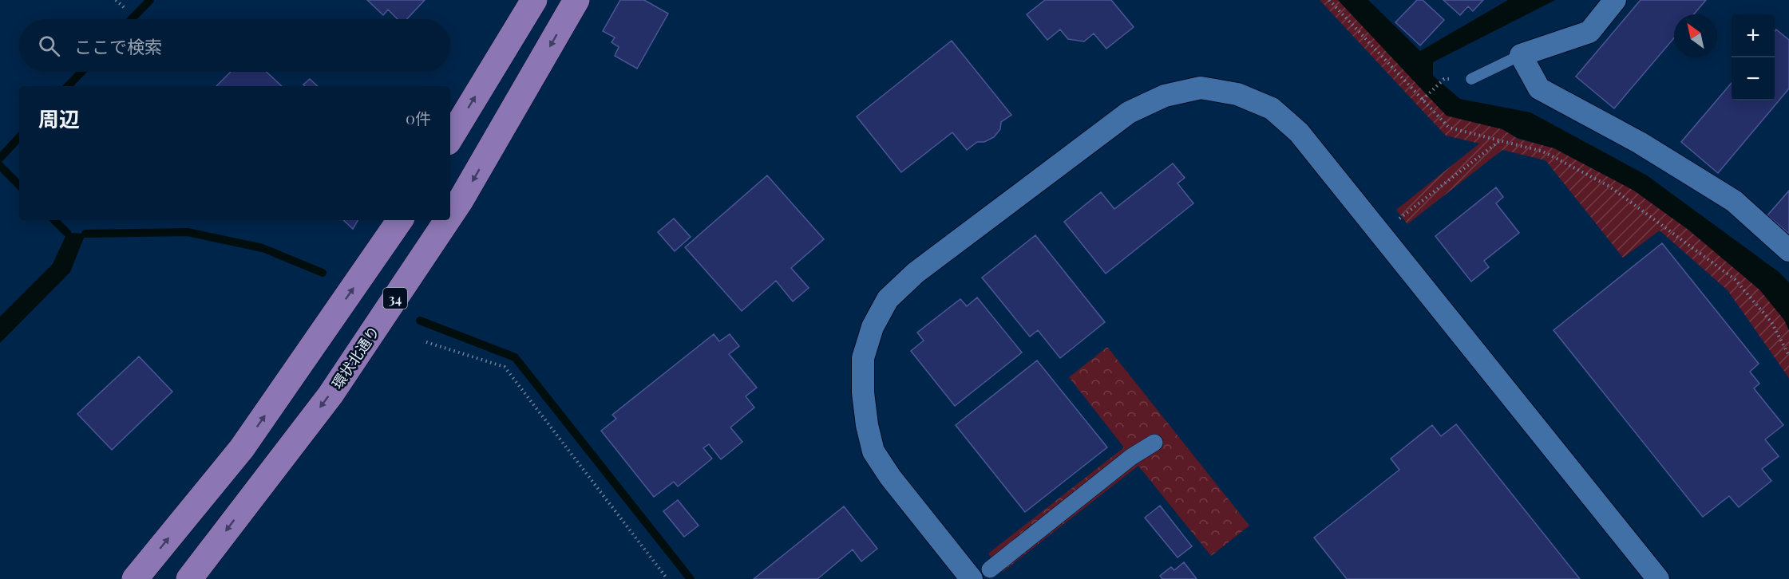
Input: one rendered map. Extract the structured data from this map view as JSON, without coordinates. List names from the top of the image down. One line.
{"streets":{"highway":["34","環状北通り"]},"north":"top left","page":{"map_buttons":["+","−"],"search":"ここで検索","heading":["周辺","0件"]}}
